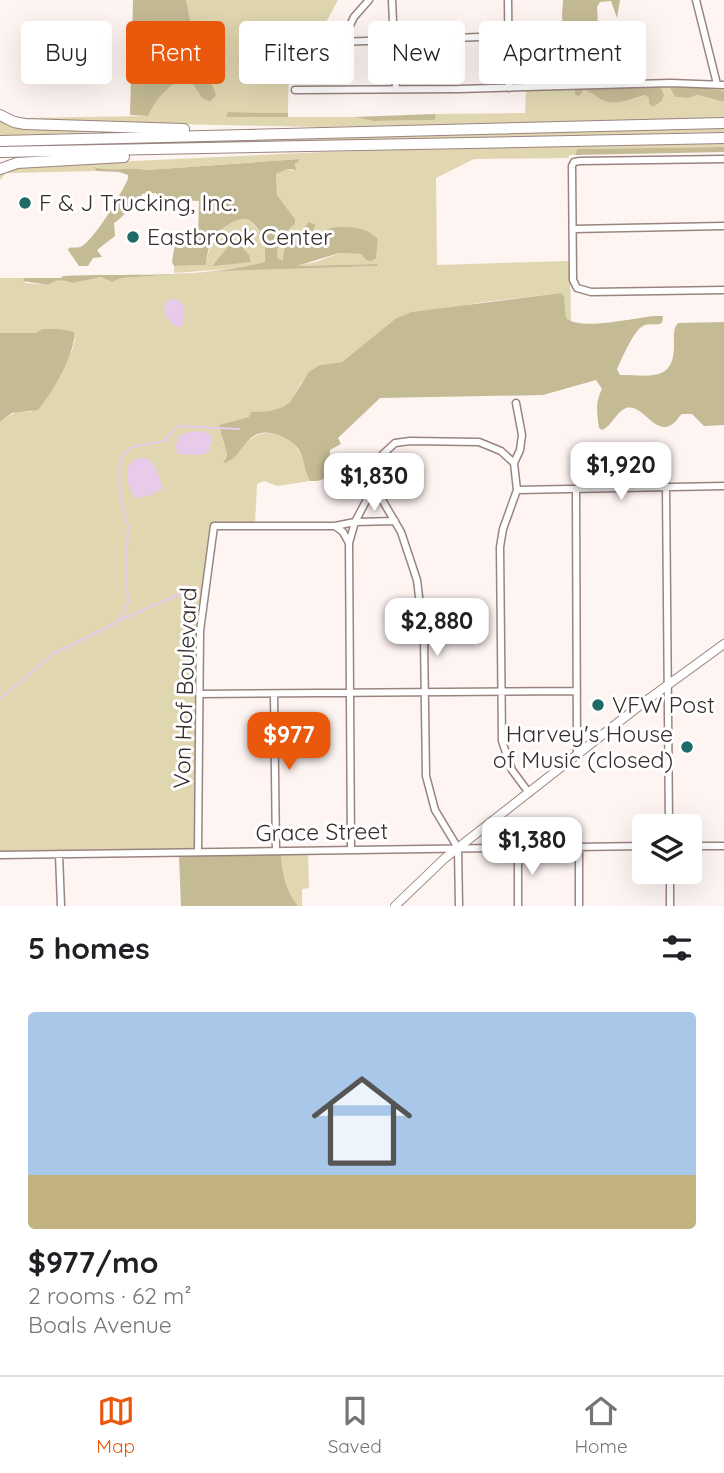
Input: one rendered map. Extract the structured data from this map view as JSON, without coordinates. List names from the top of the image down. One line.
{"streets":{"street":["Von Hof Boulevard","Grace Street"]},"crossings":[["Von Hof Boulevard","Grace Street"]],"places":["F & J Trucking, Inc.","Eastbrook Center","VFW Post","Harvey's House of Music (closed)"],"page":{"chip":["Buy","Rent","Filters","New","Apartment"],"price":["$1,920","$1,830","$2,880","$977","$1,380"],"heading":"5 homes","list":[{"name":"$977/mo","note":"2 rooms · 62 m² · Boals Avenue"}],"tabs":["Map","Saved","Home"]}}
